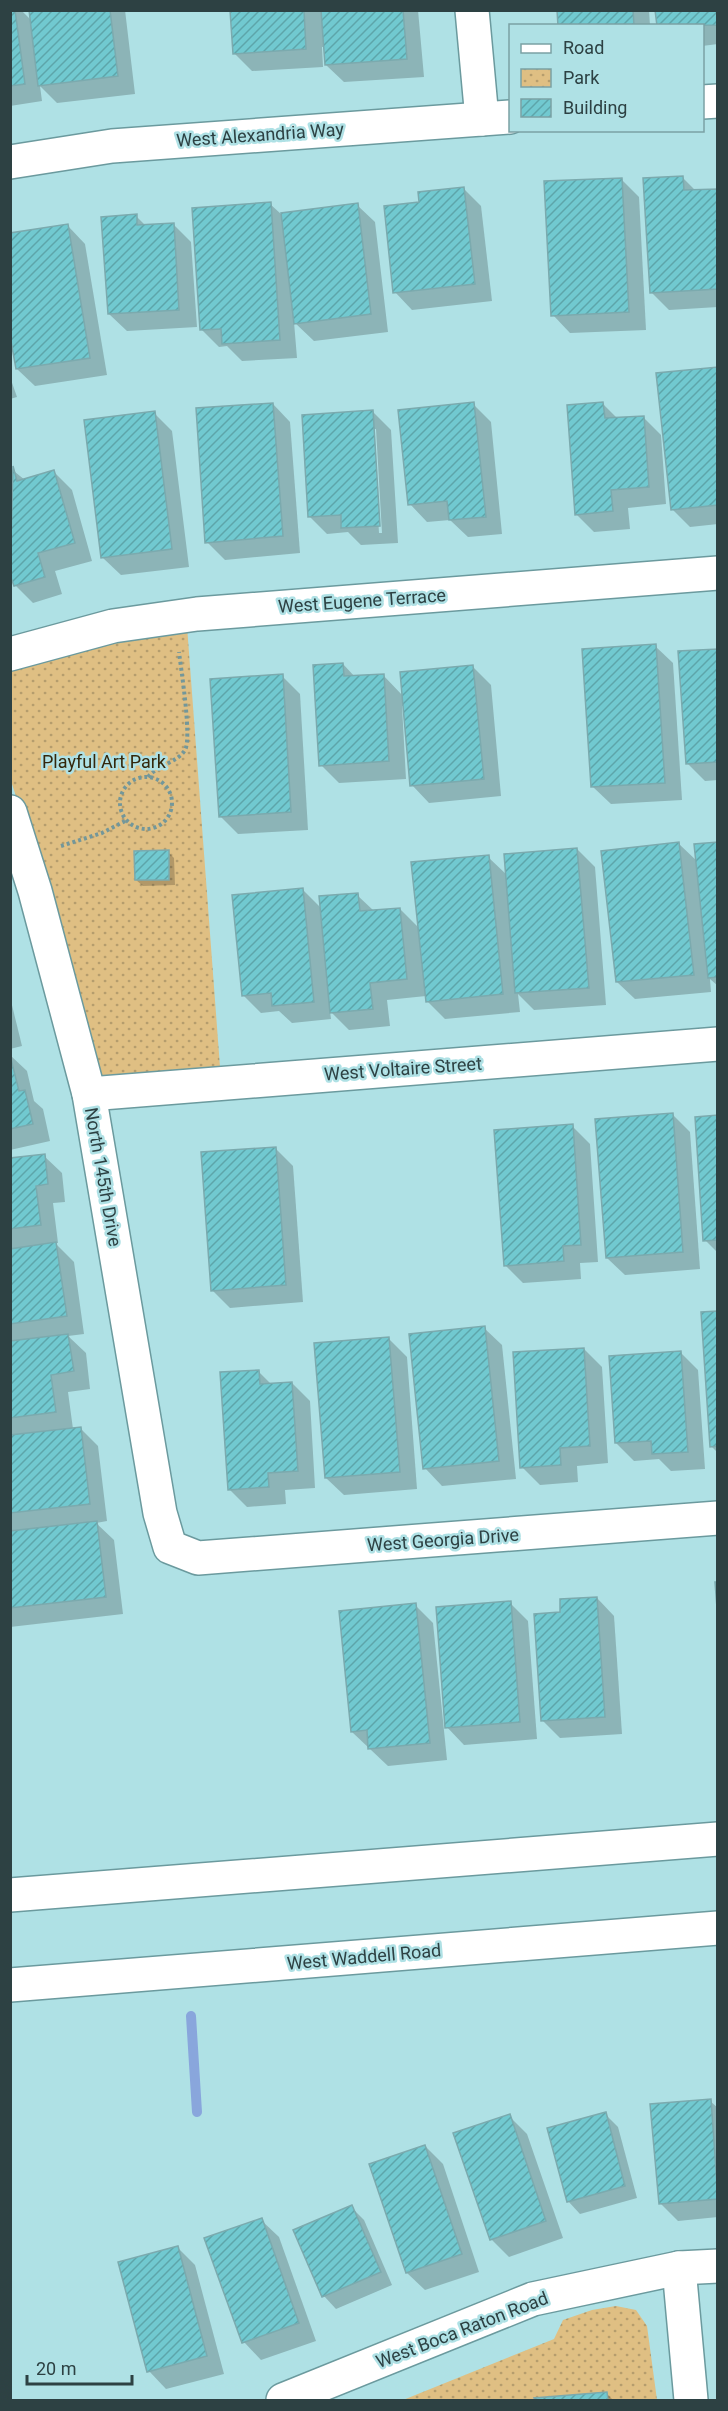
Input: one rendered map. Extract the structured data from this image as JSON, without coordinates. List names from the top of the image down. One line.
{"streets":{"street":["West Alexandria Way","West Eugene Terrace","West Voltaire Street","North 145th Drive","West Georgia Drive","West Waddell Road","West Boca Raton Road"]},"crossings":[["West Voltaire Street","North 145th Drive"],["North 145th Drive","West Georgia Drive"]],"parks":["Playful Art Park"],"legend":["Road","Park","Building"],"scale_bar":"20 m"}
